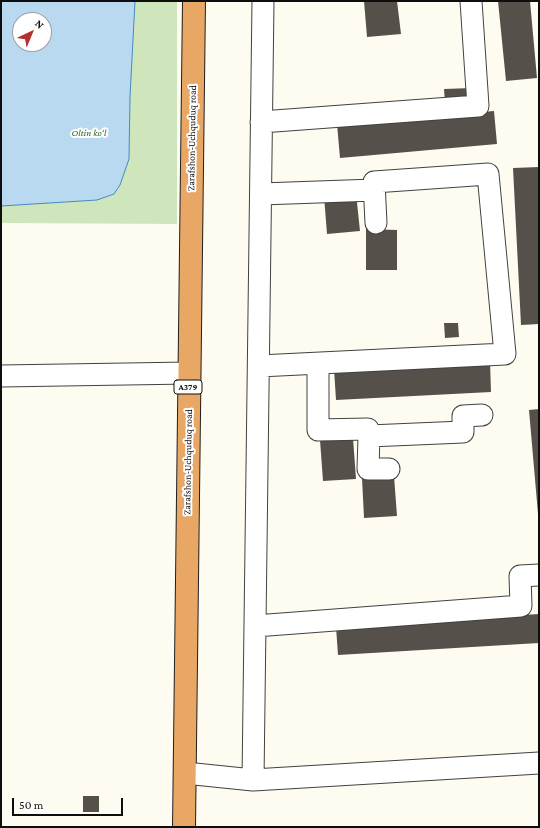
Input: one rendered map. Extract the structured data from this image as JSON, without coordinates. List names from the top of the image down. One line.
{"streets":{"highway":["Zarafshon-Uchquduq road","A379"]},"parks":["Oltin ko‘l"],"scale_bar":"50 m","north":"top right"}
